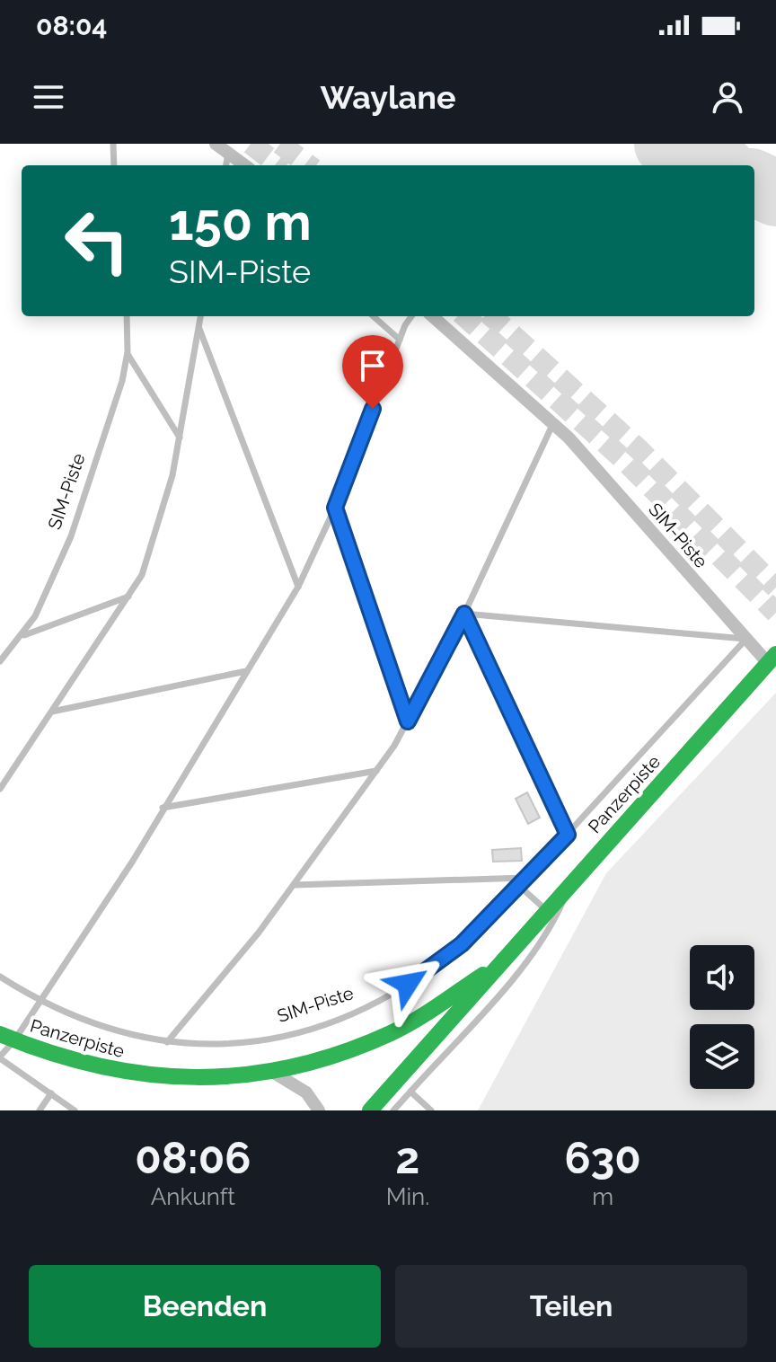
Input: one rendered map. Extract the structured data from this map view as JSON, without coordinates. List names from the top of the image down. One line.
{"streets":{"street":["SIM-Piste","Panzerpiste"]},"crossings":[["SIM-Piste","Panzerpiste"]],"page":{"status":"08:04","header":"Waylane","turn":["150 m","SIM-Piste"],"eta":["08:06","Ankunft","2","Min.","630","m"],"buttons":["Beenden","Teilen"]}}
